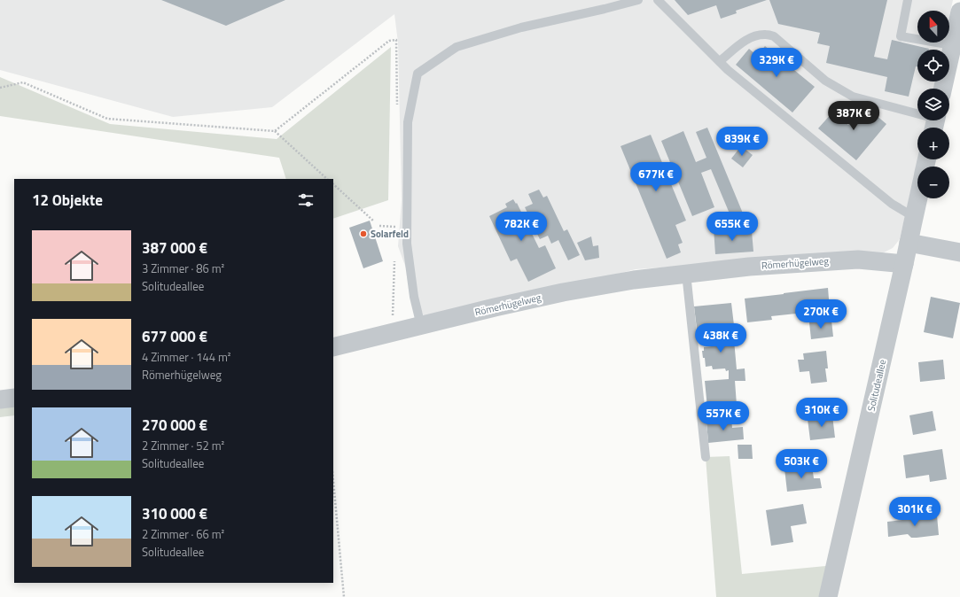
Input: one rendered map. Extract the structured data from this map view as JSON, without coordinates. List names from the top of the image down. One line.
{"streets":{"street":["Römerhügelweg","Solitudeallee"]},"crossings":[["Römerhügelweg","Solitudeallee"]],"places":["Solarfeld"],"north":"top","page":{"map_buttons":["+","−"],"price":["329K €","387K €","839K €","677K €","782K €","655K €","270K €","438K €","310K €","557K €","503K €","301K €"],"heading":"12 Objekte","list":[{"name":"387 000 €","note":"3 Zimmer · 86 m² · Solitudeallee"},{"name":"677 000 €","note":"4 Zimmer · 144 m² · Römerhügelweg"},{"name":"270 000 €","note":"2 Zimmer · 52 m² · Solitudeallee"},{"name":"310 000 €","note":"2 Zimmer · 66 m² · Solitudeallee"}]}}
